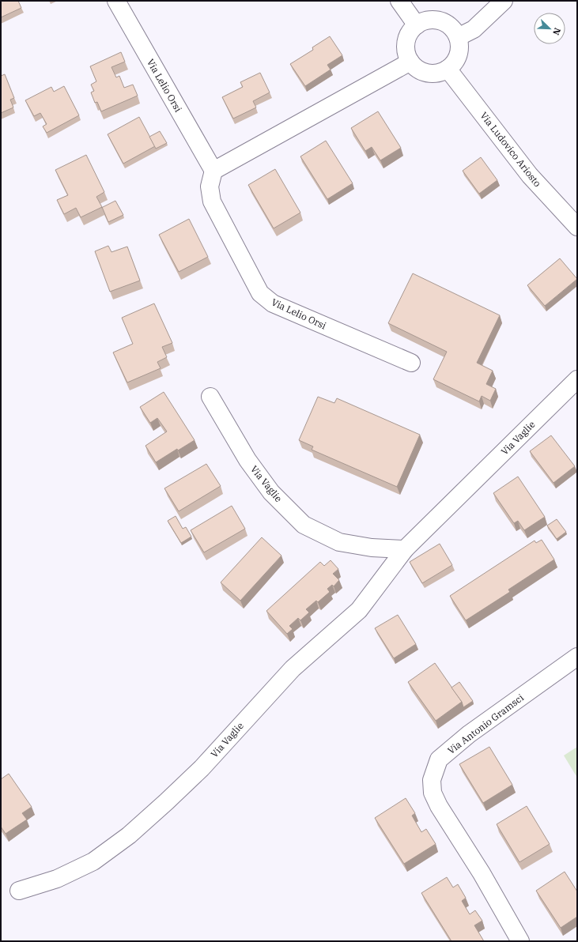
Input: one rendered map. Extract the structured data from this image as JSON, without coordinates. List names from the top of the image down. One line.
{"streets":{"street":["Via Lelio Orsi","Via Ludovico Ariosto","Via Vaglie","Via Antonio Gramsci"]},"north":"bottom right"}
